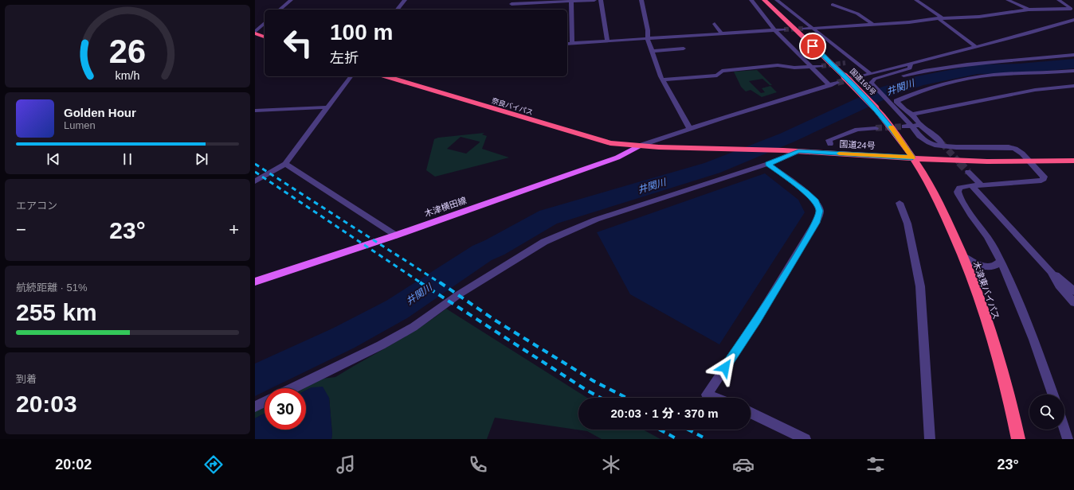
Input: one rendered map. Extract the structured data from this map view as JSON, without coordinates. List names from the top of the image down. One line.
{"streets":{"highway":["国道163号","奈良バイパス","国道24号","木津東バイパス"],"main road":["木津横田線"]},"crossings":[["国道163号","国道24号"],["国道163号","木津東バイパス"],["奈良バイパス","国道24号"],["奈良バイパス","木津横田線"],["国道24号","木津横田線"],["国道24号","木津東バイパス"]],"water":["井関川"],"page":{"turn":["100 m","左折"],"song":["Golden Hour","Lumen"],"tile":["エアコン",["航続距離 · 51%","255 km"],["到着","20:03"]],"heat":["−","23°","+"],"limit":"30","trip":"20:03 · 1 分 · 370 m","tabs":["20:02","23°"],"gauge":["26","km/h"]}}
